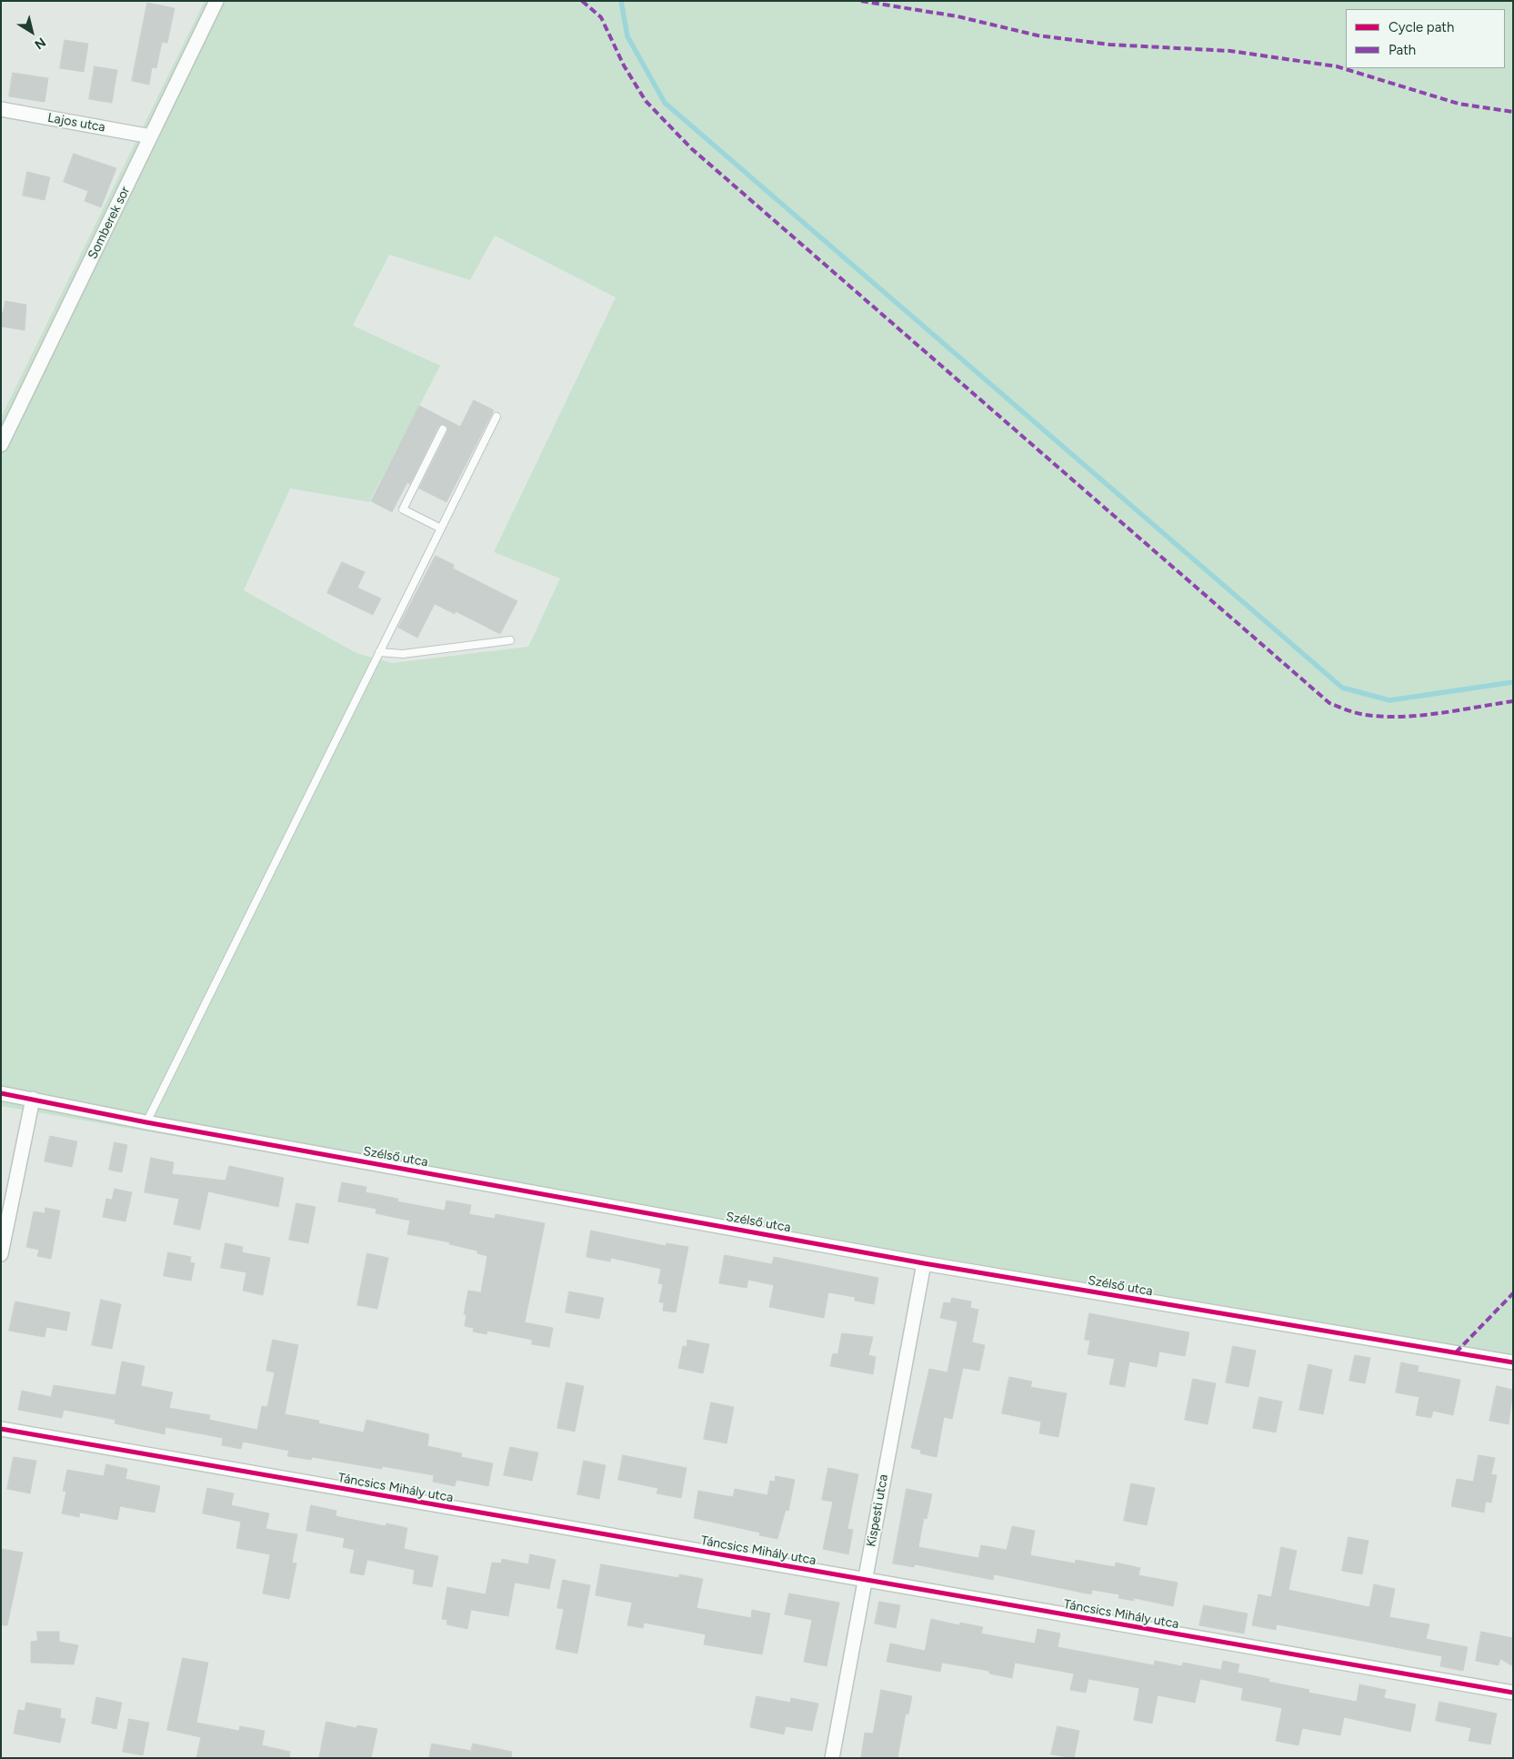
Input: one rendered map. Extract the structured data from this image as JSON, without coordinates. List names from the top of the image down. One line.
{"streets":{"street":["Lajos utca","Somberek sor","Szélső utca","Táncsics Mihály utca","Kispesti utca"]},"crossings":[["Lajos utca","Somberek sor"],["Szélső utca","Kispesti utca"],["Táncsics Mihály utca","Kispesti utca"]],"legend":["Cycle path","Path"],"north":"bottom right"}
